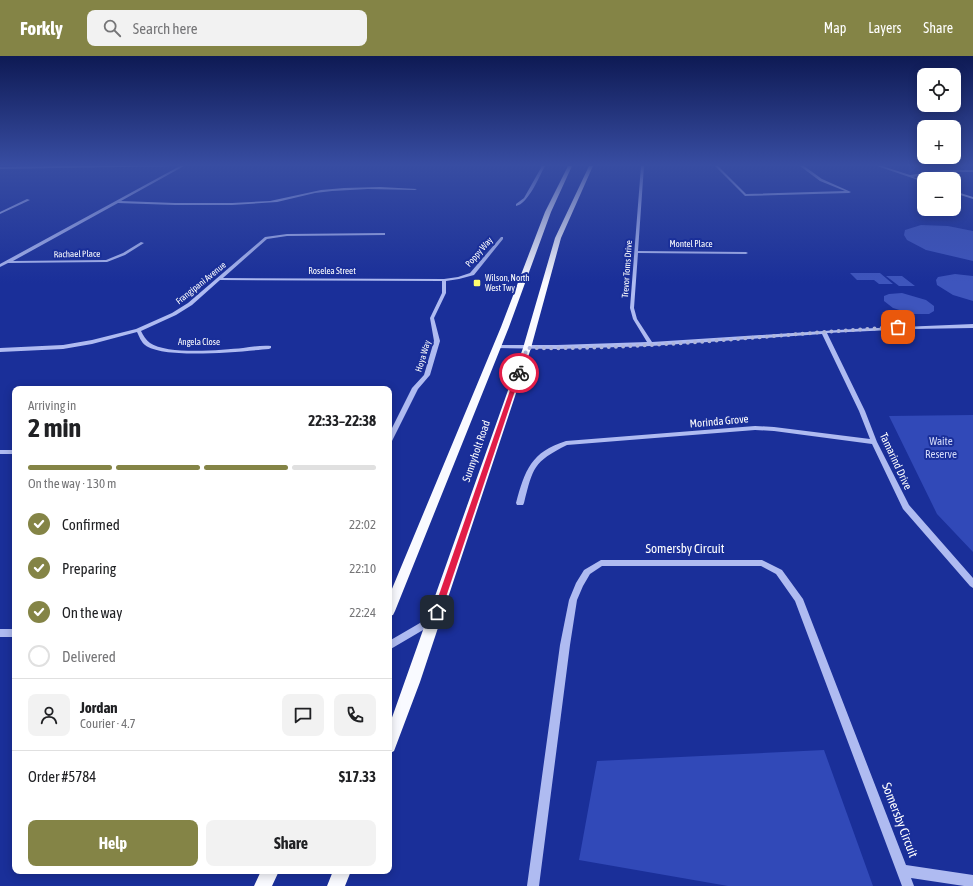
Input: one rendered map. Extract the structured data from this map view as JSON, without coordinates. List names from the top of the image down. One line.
{"streets":{"main road":["Sunnyholt Road"],"street":["Montel Place","Poppy Way","Rachael Place","Trevor Toms Drive","Roselea Street","Frangipani Avenue","Angela Close","Hoya Way","Morinda Grove","Tamarind Drive","Somersby Circuit"]},"crossings":[["Montel Place","Trevor Toms Drive"],["Poppy Way","Roselea Street"],["Poppy Way","Hoya Way"],["Roselea Street","Frangipani Avenue"],["Roselea Street","Hoya Way"],["Frangipani Avenue","Angela Close"],["Morinda Grove","Tamarind Drive"]],"parks":["Waite Reserve"],"places":{"transit":["Wilson, North West Twy"]},"page":{"header":"Forkly","search":"Search here","nav":["Map","Layers","Share"],"map_buttons":["+","−"],"heading":["2 min","Arriving in","22:33–22:38"],"panel":["Jordan","Courier · 4.7","Order #5784","$17.33"],"bar":"On the way · 130 m","list":[["Confirmed","22:02"],["Preparing","22:10"],["On the way","22:24"],"Delivered"],"buttons":["Help","Share"]}}
